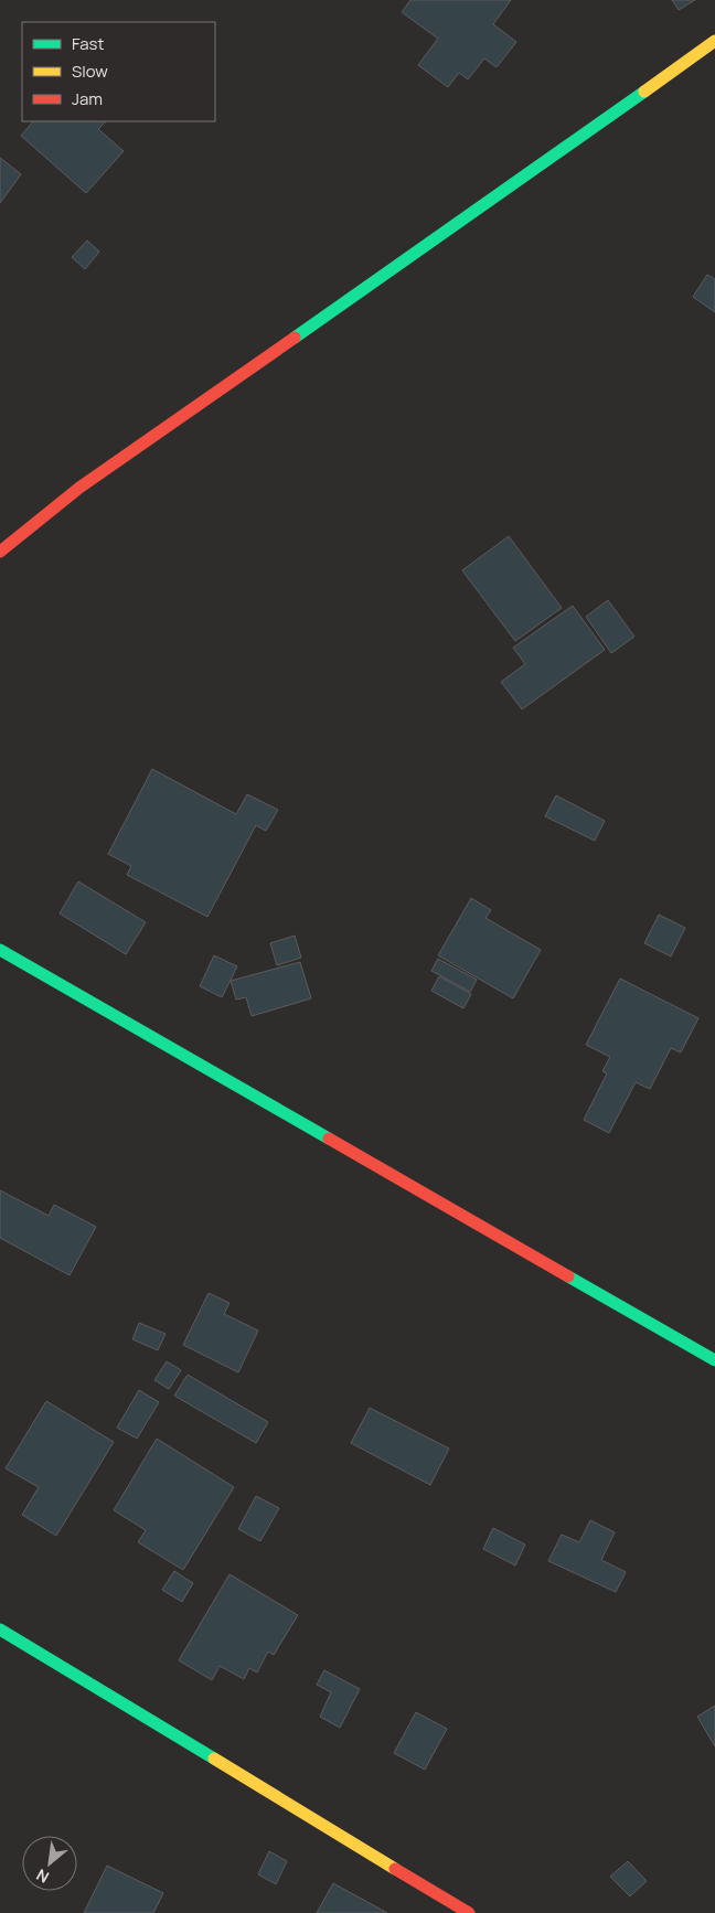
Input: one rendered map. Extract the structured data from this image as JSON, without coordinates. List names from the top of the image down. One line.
{"legend":["Fast","Slow","Jam"],"north":"bottom left"}
